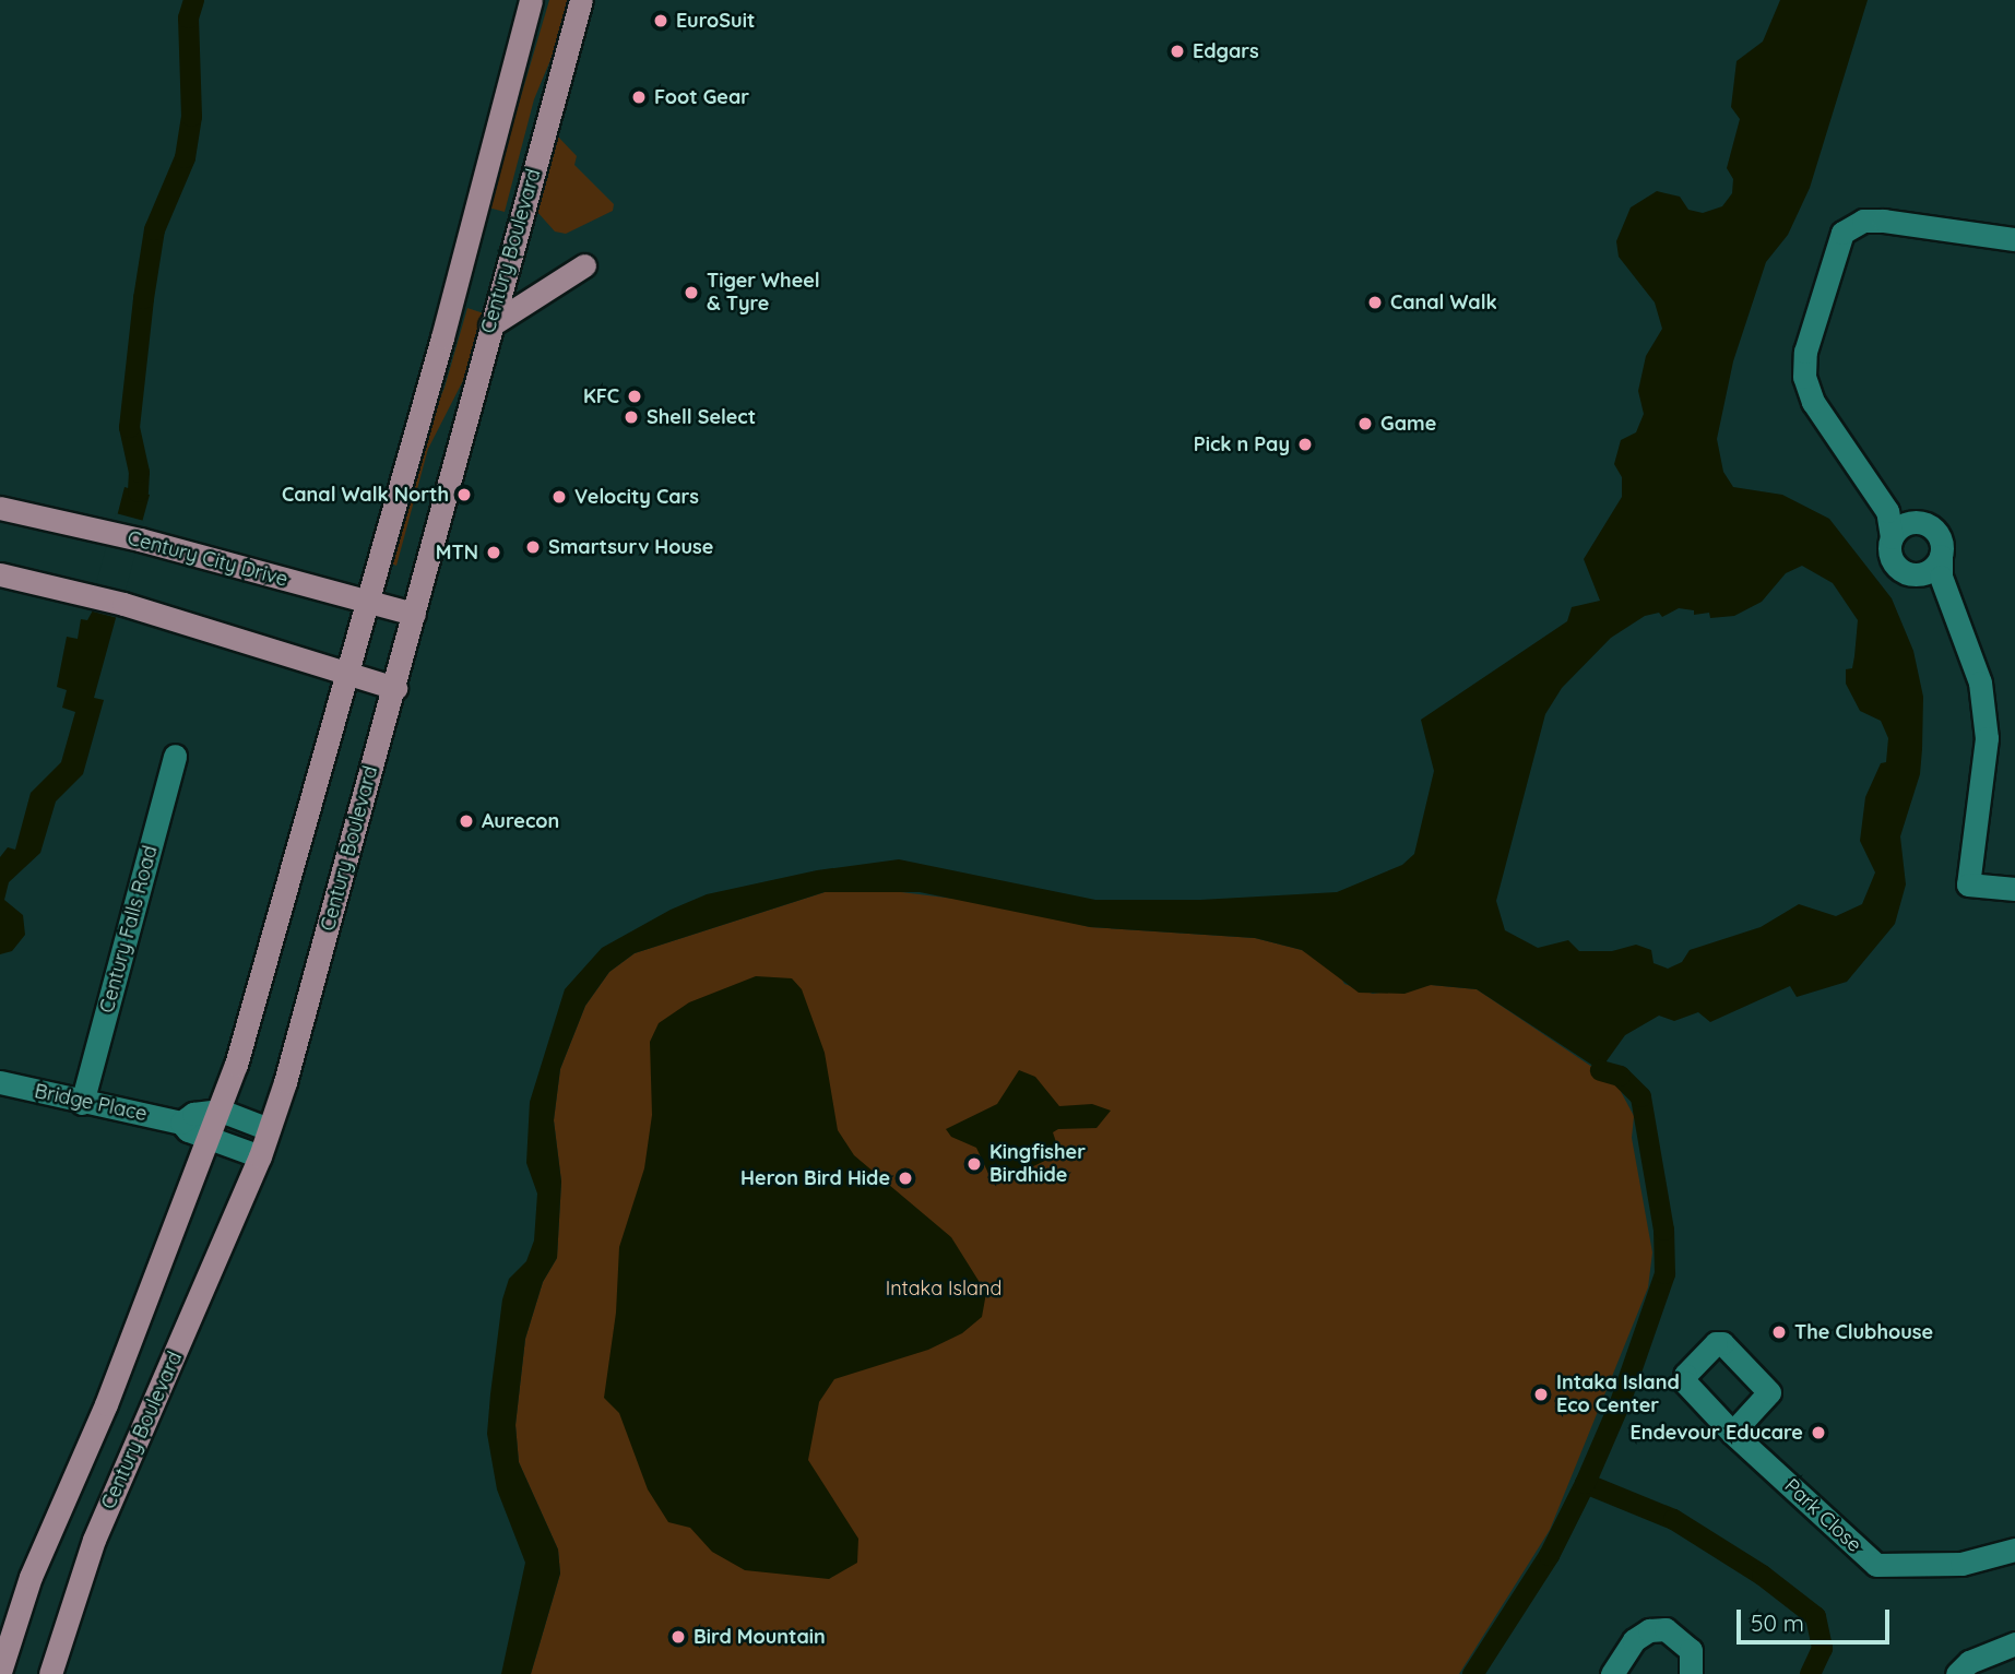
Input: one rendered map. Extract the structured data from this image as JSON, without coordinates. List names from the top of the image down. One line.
{"streets":{"main road":["Century Boulevard","Century City Drive"],"street":["Century Falls Road","Bridge Place","Park Close"]},"crossings":[["Century Boulevard","Century City Drive"],["Century Boulevard","Bridge Place"],["Century Falls Road","Bridge Place"]],"parks":["Intaka Island"],"places":["EuroSuit","Edgars","Foot Gear","Tiger Wheel & Tyre","Canal Walk","KFC","Shell Select","Game","Pick n Pay","Canal Walk North","Velocity Cars","Smartsurv House","MTN","Aurecon","Kingfisher Birdhide","Heron Bird Hide","The Clubhouse","Intaka Island Eco Center","Endevour Educare","Bird Mountain"],"scale_bar":"50 m"}
